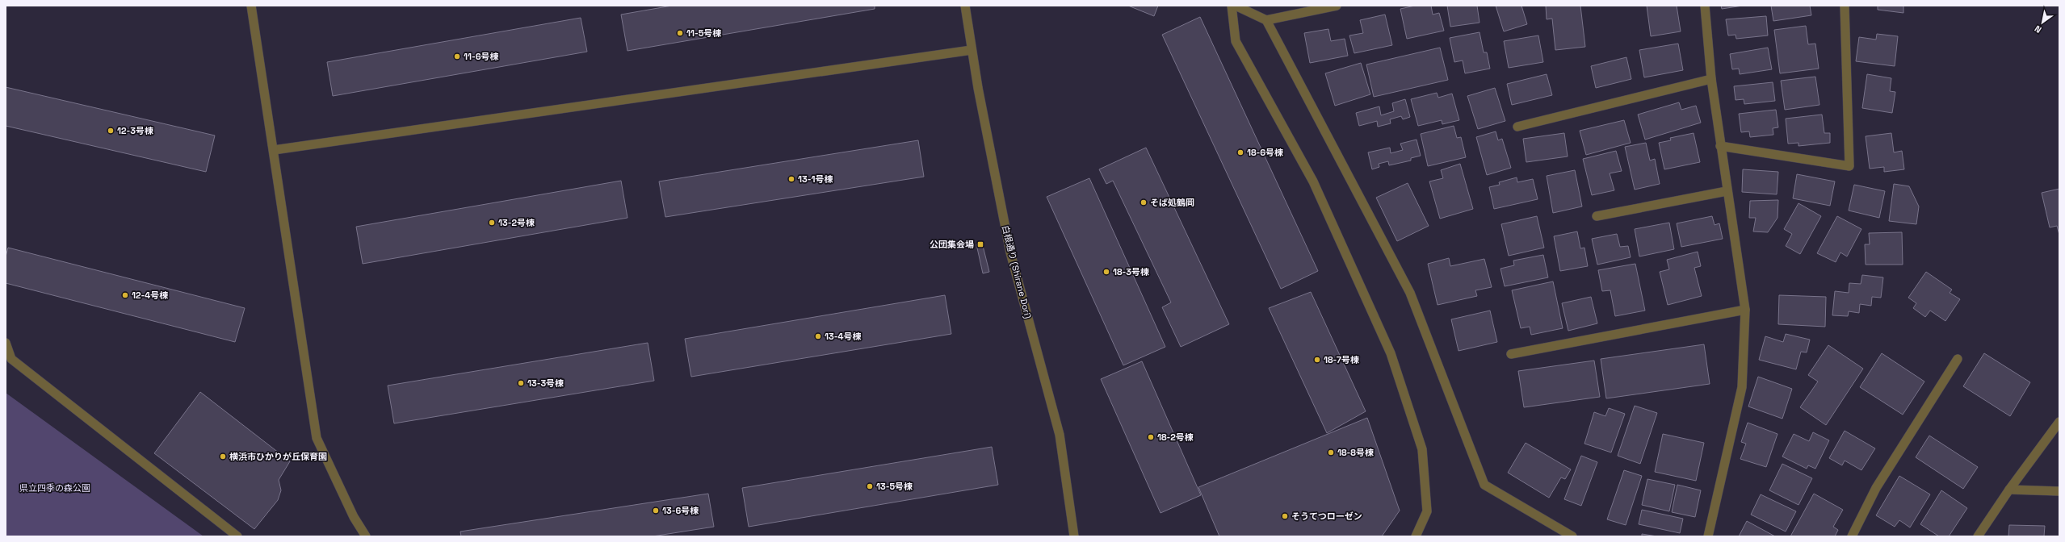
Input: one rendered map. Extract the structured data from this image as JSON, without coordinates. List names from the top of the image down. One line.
{"streets":{"street":["白根通り (Shirane Dori)"]},"parks":["県立四季の森公園"],"places":{"other":["11-5号棟","11-6号棟","12-3号棟","18-6号棟","13-1号棟","そば処鶴岡","13-2号棟","18-3号棟","12-4号棟","13-4号棟","18-7号棟","13-3号棟","18-2号棟","18-8号棟","横浜市ひかりが丘保育園","13-5号棟","13-6号棟","そうてつローゼン"],"transit":["公団集会場"]},"north":"bottom left"}
